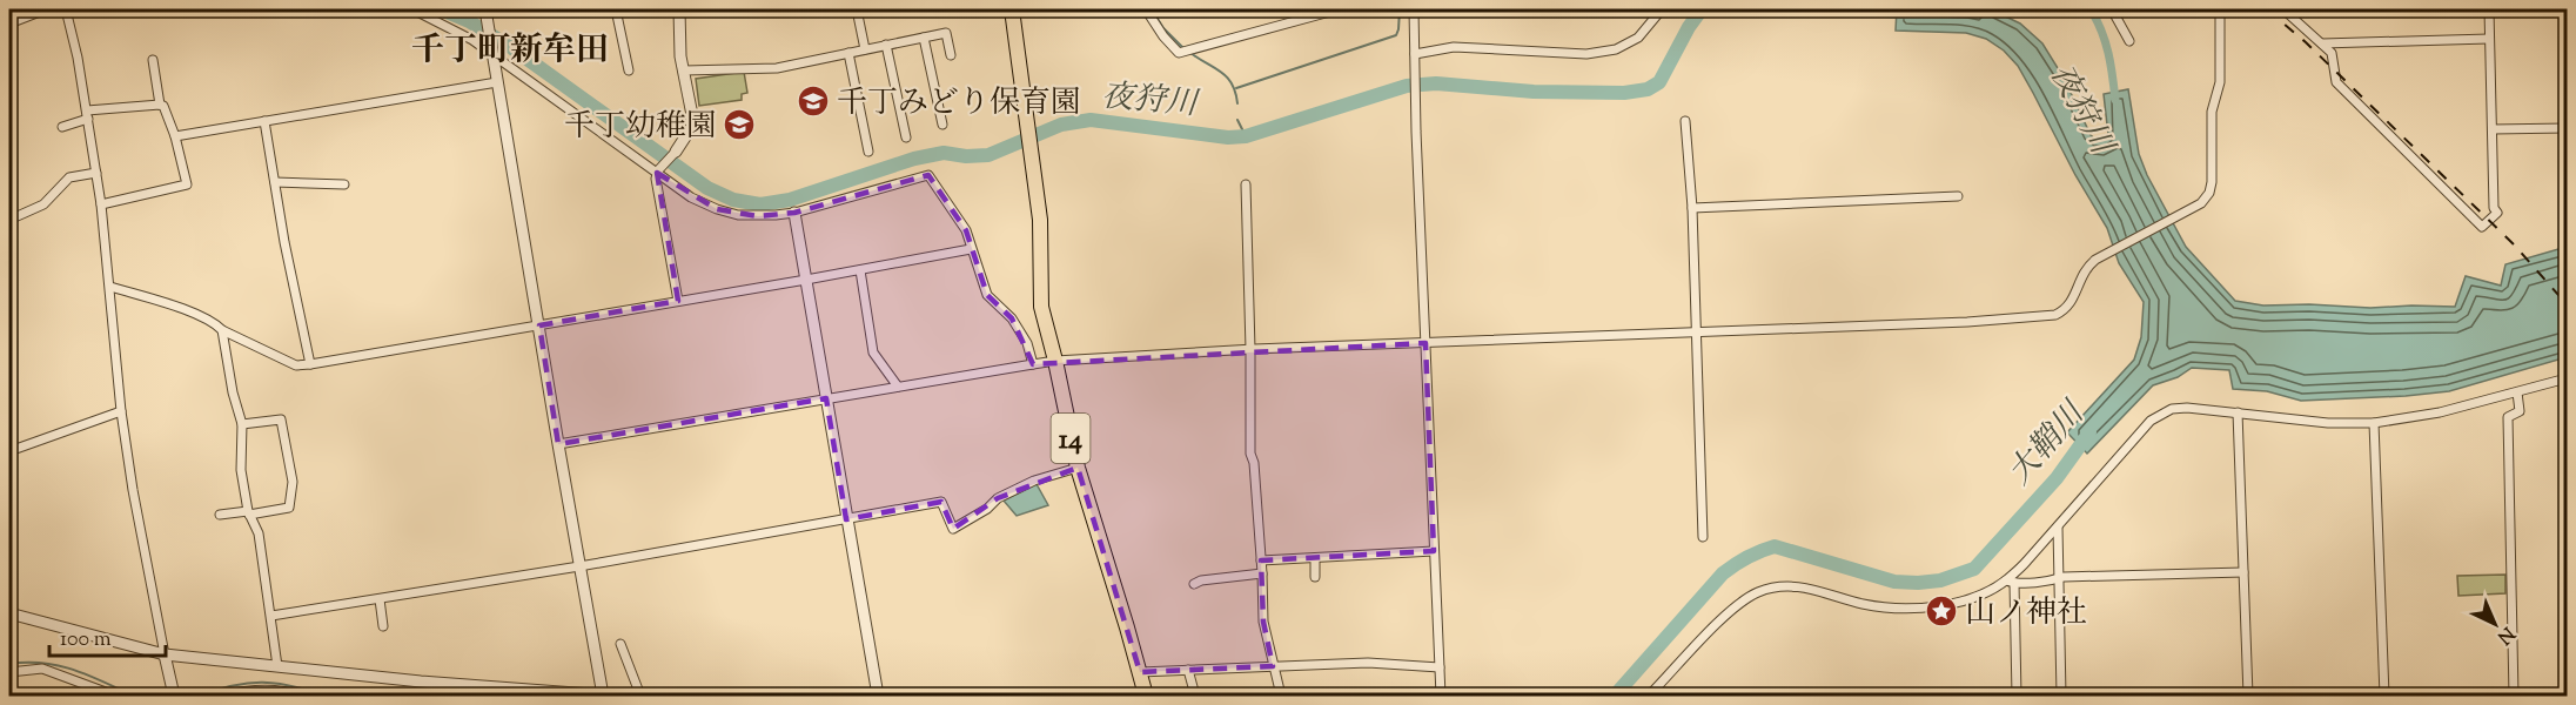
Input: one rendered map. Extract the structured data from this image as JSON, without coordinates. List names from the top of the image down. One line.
{"streets":{"main road":["14"]},"districts":["千丁町新牟田"],"water":["夜狩川","大鞘川"],"places":{"school or university":["千丁みどり保育園","千丁幼稚園"],"place":["山ノ神社"]},"scale_bar":"100 m","north":"bottom right"}
